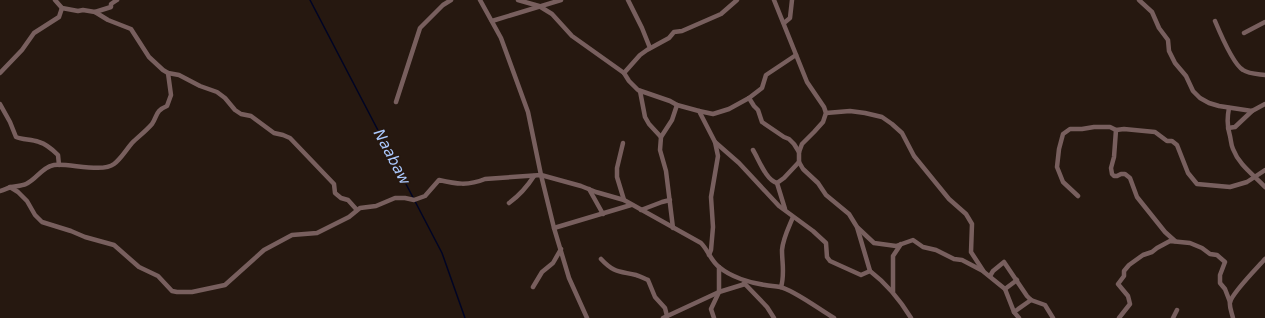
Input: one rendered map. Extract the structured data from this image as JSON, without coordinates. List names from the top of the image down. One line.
{"water":["Naabaw"]}
